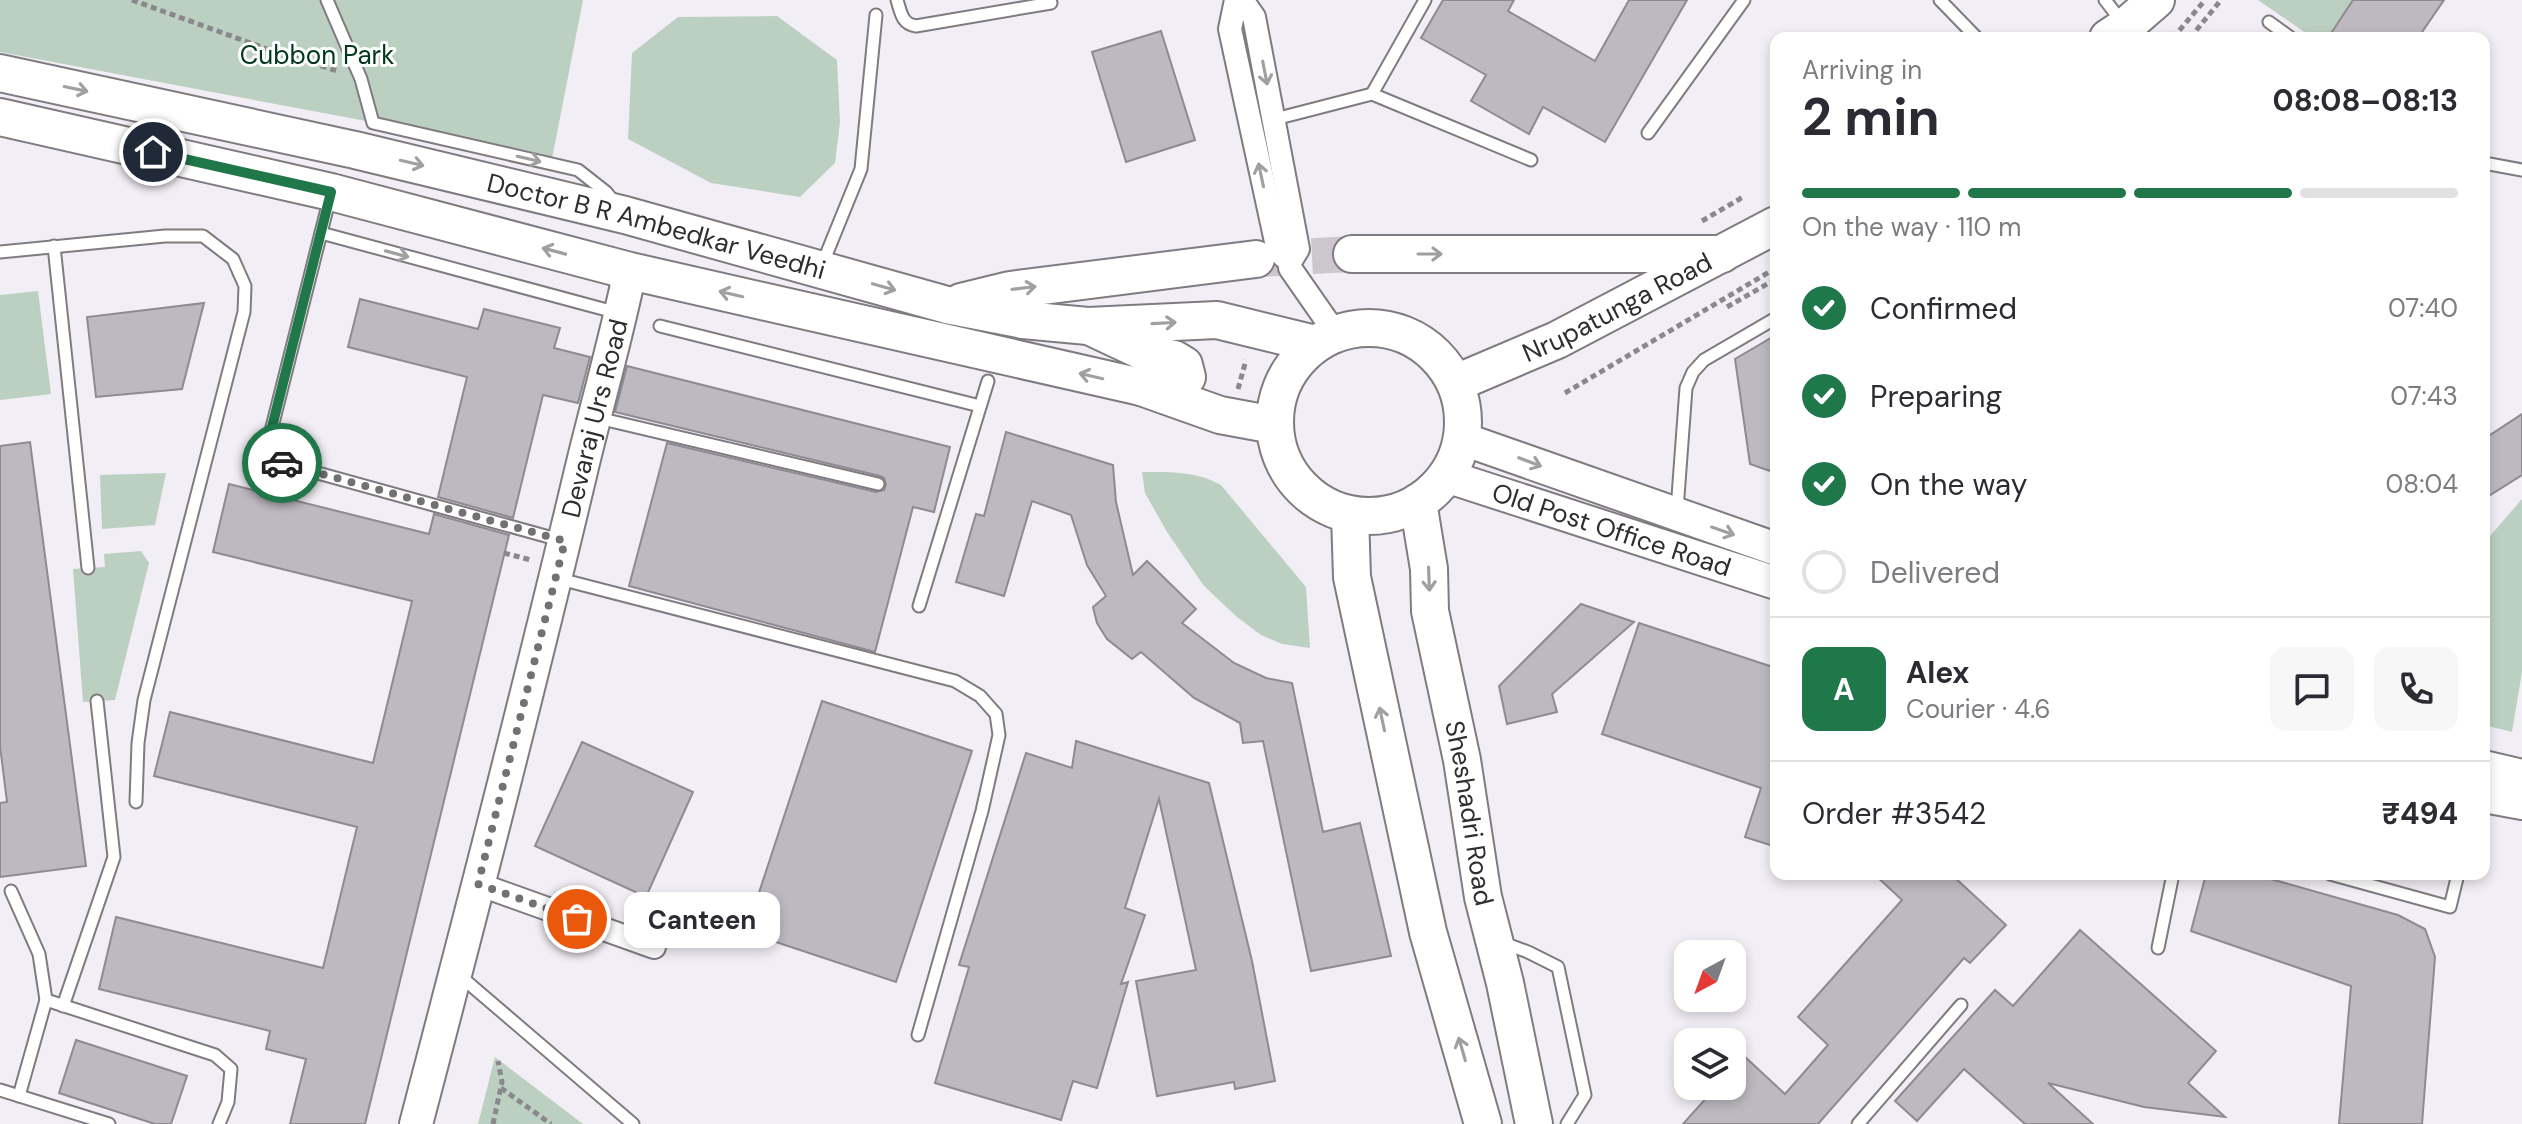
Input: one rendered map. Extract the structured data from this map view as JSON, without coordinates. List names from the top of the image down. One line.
{"streets":{"main road":["Doctor B R Ambedkar Veedhi","Nrupatunga Road","Sheshadri Road"],"street":["Devaraj Urs Road","Old Post Office Road"]},"crossings":[["Doctor B R Ambedkar Veedhi","Nrupatunga Road"],["Doctor B R Ambedkar Veedhi","Devaraj Urs Road"],["Doctor B R Ambedkar Veedhi","Old Post Office Road"],["Doctor B R Ambedkar Veedhi","Sheshadri Road"],["Nrupatunga Road","Old Post Office Road"],["Nrupatunga Road","Sheshadri Road"],["Old Post Office Road","Sheshadri Road"]],"parks":["Cubbon Park"],"places":["Canteen"],"north":"bottom left","page":{"heading":["2 min","Arriving in","08:08–08:13"],"panel":["Alex","Courier · 4.6","Order #3542","₹494"],"bar":"On the way · 110 m","list":[["Confirmed","07:40"],["Preparing","07:43"],["On the way","08:04"],"Delivered"],"round":"A","bubble":"Canteen"}}
